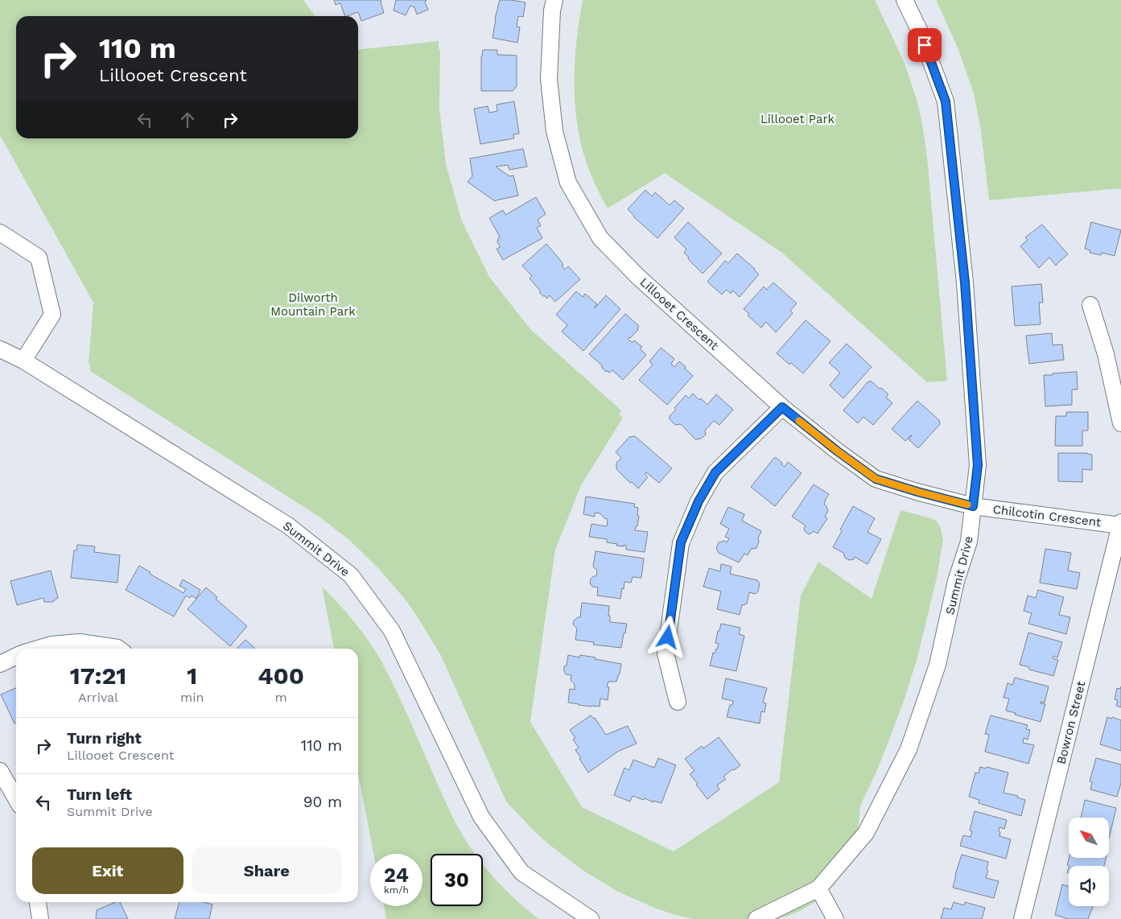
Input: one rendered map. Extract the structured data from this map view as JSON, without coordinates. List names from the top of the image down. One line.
{"streets":{"street":["Lillooet Crescent","Chilcotin Crescent","Summit Drive","Bowron Street"]},"crossings":[["Lillooet Crescent","Chilcotin Crescent"],["Lillooet Crescent","Summit Drive"],["Chilcotin Crescent","Summit Drive"],["Chilcotin Crescent","Bowron Street"]],"parks":["Lillooet Park","Dilworth Mountain Park"],"north":"top left","page":{"turn":["110 m","Lillooet Crescent"],"eta":["17:21","Arrival","1","min","400","m"],"list":[{"name":"Turn right","note":"Lillooet Crescent","value":"110 m"},{"name":"Turn left","note":"Summit Drive","value":"90 m"}],"buttons":["Exit","Share"],"speed":"24 km/h","limit":"30"}}
